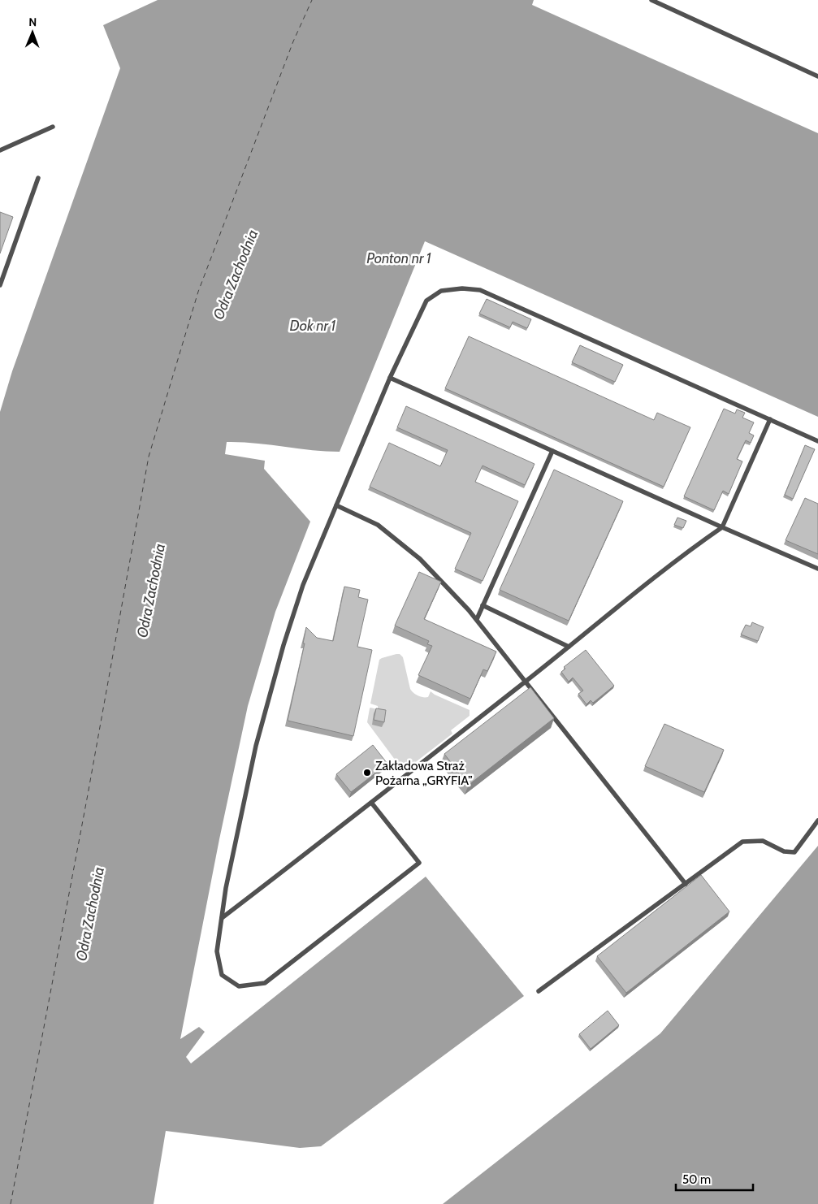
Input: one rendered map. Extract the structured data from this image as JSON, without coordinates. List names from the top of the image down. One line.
{"water":["Ponton nr 1","Odra Zachodnia","Dok nr 1"],"places":["Zakładowa Straż Pożarna „GRYFIA”"],"scale_bar":"50 m","north":"top"}
